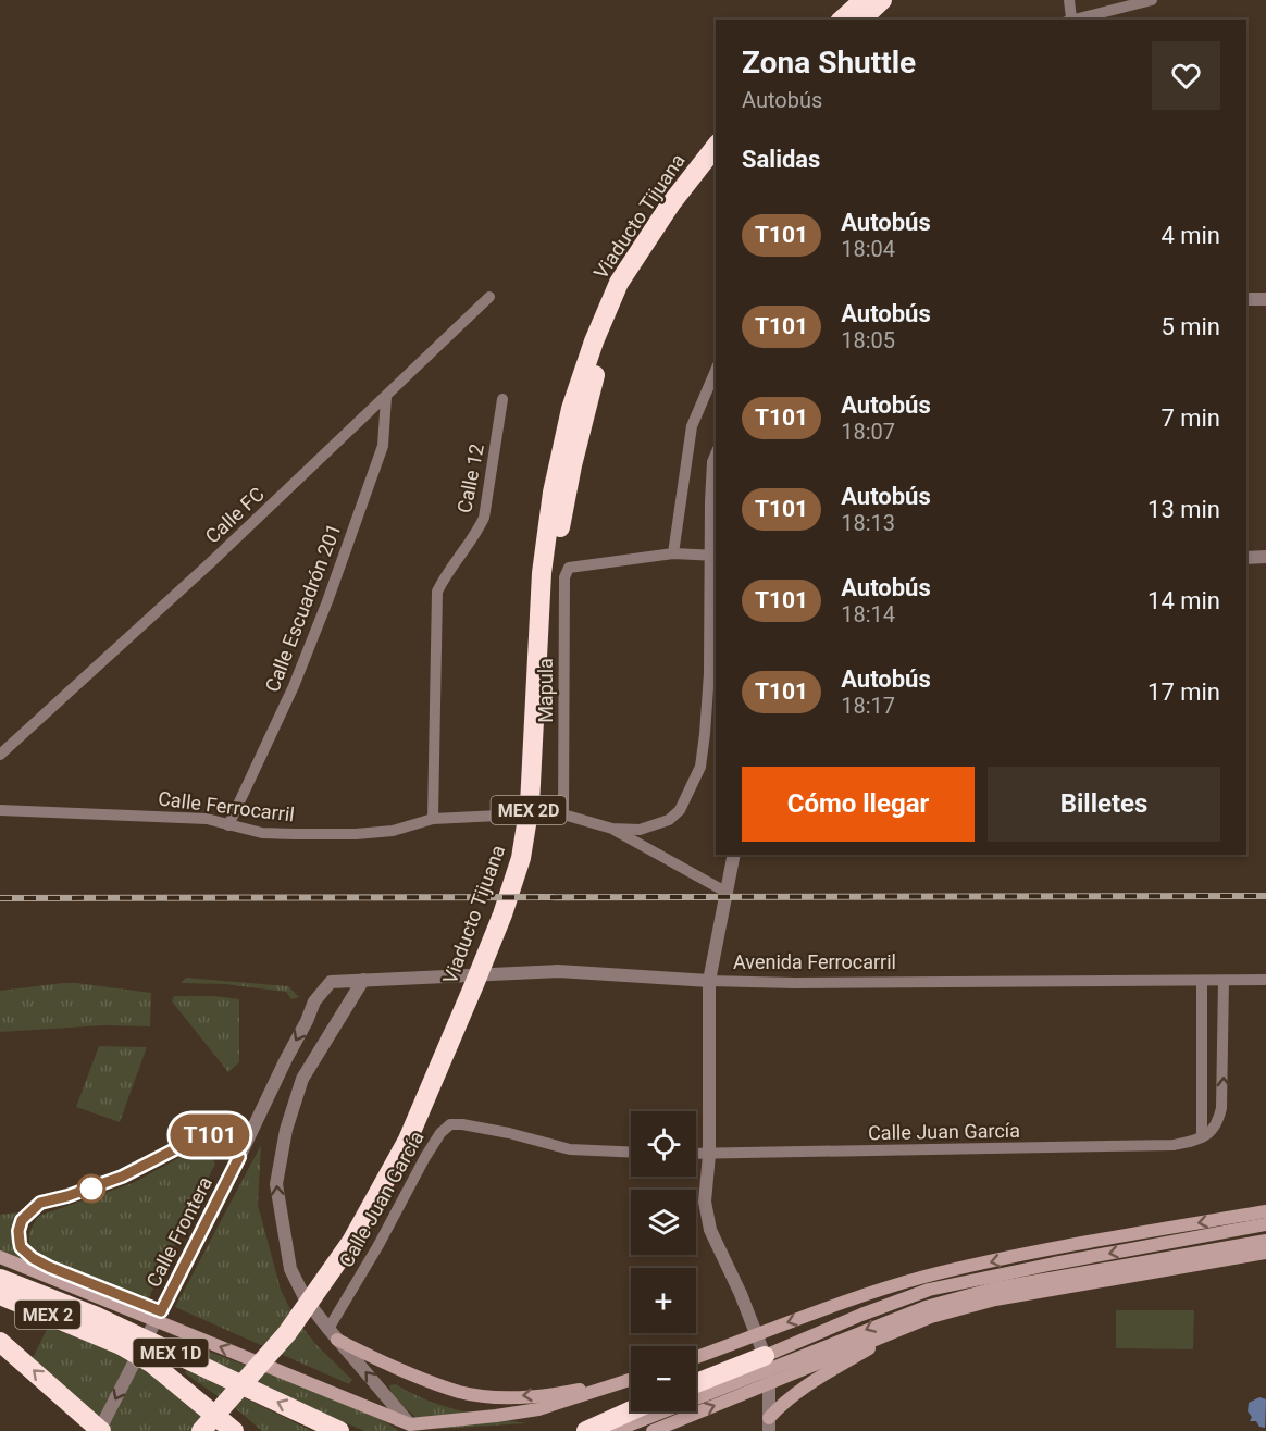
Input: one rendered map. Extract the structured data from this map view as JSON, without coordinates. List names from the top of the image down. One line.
{"streets":{"highway":["Viaducto Tijuana","MEX 2D","MEX 2","MEX 1D"],"street":["Calle 12","Calle FC","Calle Escuadrón 201","Mapula","Calle Ferrocarril","Avenida Ferrocarril","Calle Juan García","Calle Frontera"]},"crossings":[["Calle 12","Calle Ferrocarril"],["Calle FC","Calle Escuadrón 201"],["Calle Escuadrón 201","Calle Ferrocarril"],["Mapula","Calle Ferrocarril"],["Avenida Ferrocarril","Calle Frontera"]],"one_way":["Calle Frontera"],"lines":["bus line T101"],"page":{"on_map":"T101","heading":[["Zona Shuttle","Autobús"],"Salidas"],"list":[{"mark":"T101","name":"Autobús","note":"18:04","value":"4 min"},{"mark":"T101","name":"Autobús","note":"18:05","value":"5 min"},{"mark":"T101","name":"Autobús","note":"18:07","value":"7 min"},{"mark":"T101","name":"Autobús","note":"18:13","value":"13 min"},{"mark":"T101","name":"Autobús","note":"18:14","value":"14 min"},{"mark":"T101","name":"Autobús","note":"18:17","value":"17 min"}],"buttons":["Cómo llegar","Billetes"],"map_buttons":["+","−"]}}
